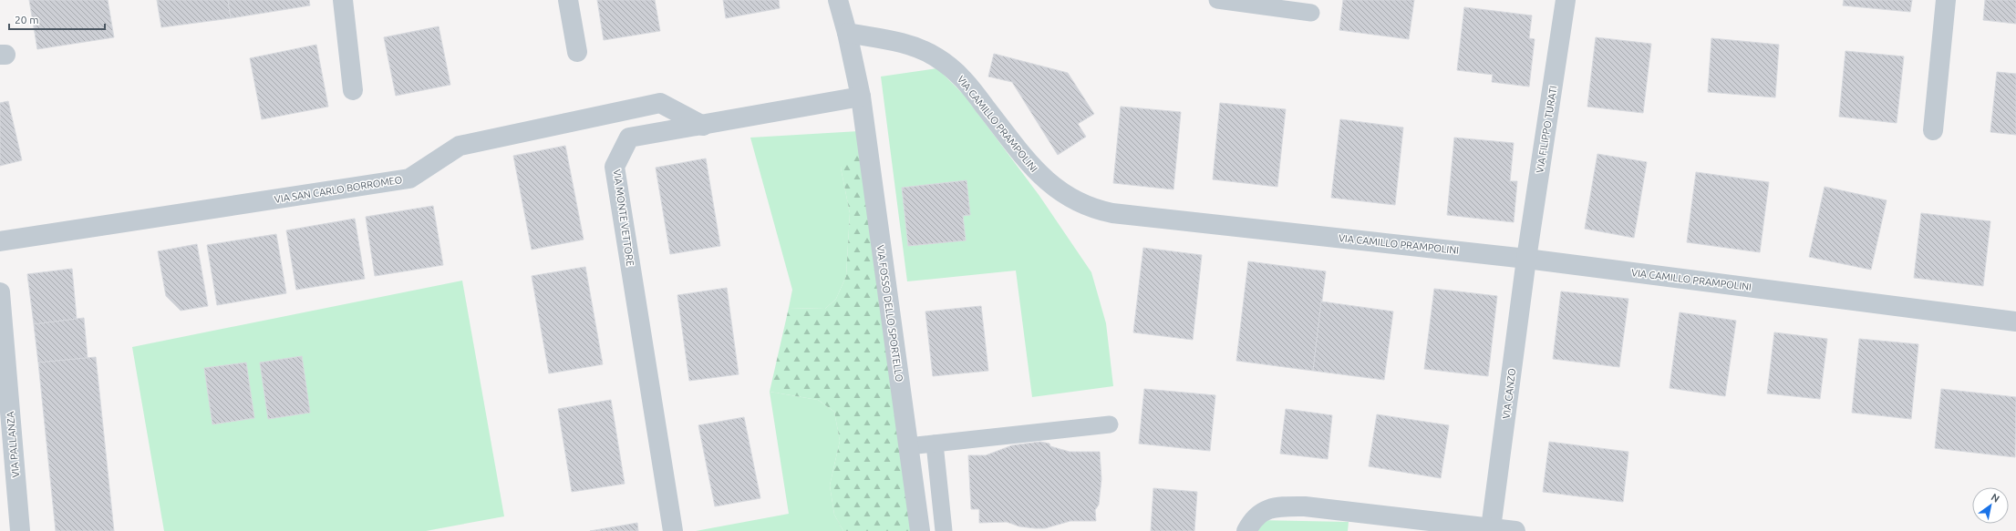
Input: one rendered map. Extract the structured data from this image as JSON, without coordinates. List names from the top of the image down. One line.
{"streets":{"street":["VIA CAMILLO PRAMPOLINI","VIA FILIPPO TURATI","VIA SAN CARLO BORROMEO","VIA MONTE VETTORE","VIA FOSSO DELLO SPORTELLO","VIA CANZO","VIA PALLANZA"]},"crossings":[["VIA CAMILLO PRAMPOLINI","VIA FILIPPO TURATI"],["VIA CAMILLO PRAMPOLINI","VIA FOSSO DELLO SPORTELLO"],["VIA CAMILLO PRAMPOLINI","VIA CANZO"],["VIA FILIPPO TURATI","VIA CANZO"],["VIA SAN CARLO BORROMEO","VIA MONTE VETTORE"],["VIA MONTE VETTORE","VIA FOSSO DELLO SPORTELLO"]],"scale_bar":"20 m","north":"top right"}
